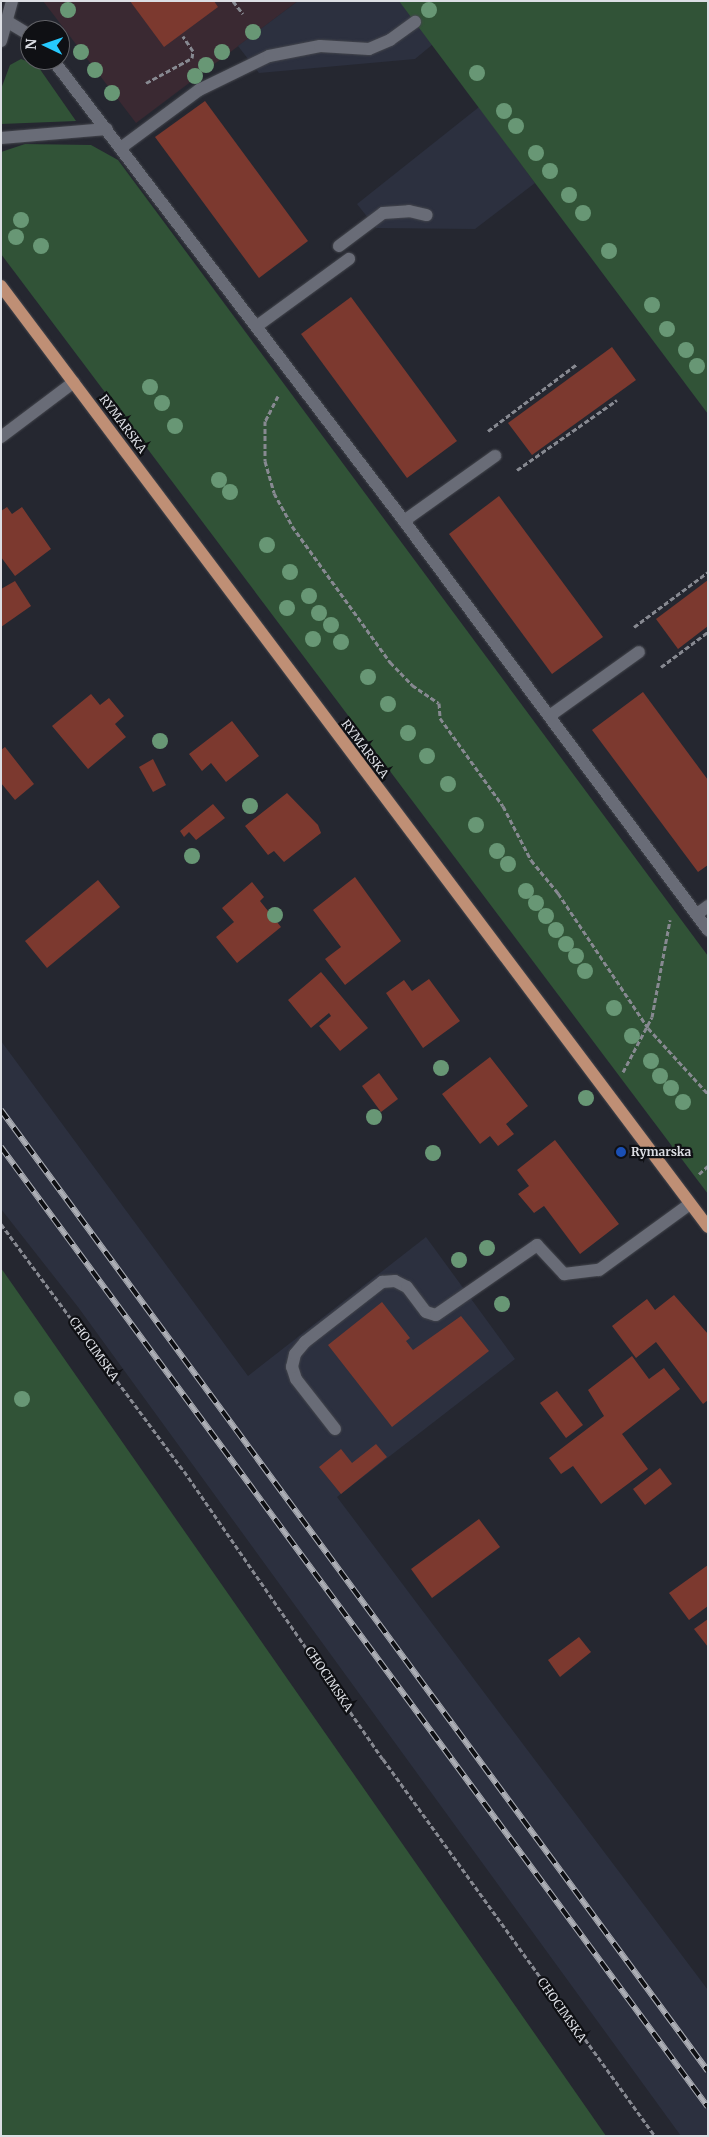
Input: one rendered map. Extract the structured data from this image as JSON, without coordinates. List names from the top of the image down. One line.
{"streets":{"main road":["RYMARSKA"],"path":["CHOCIMSKA"]},"places":["Rymarska"],"north":"left"}
